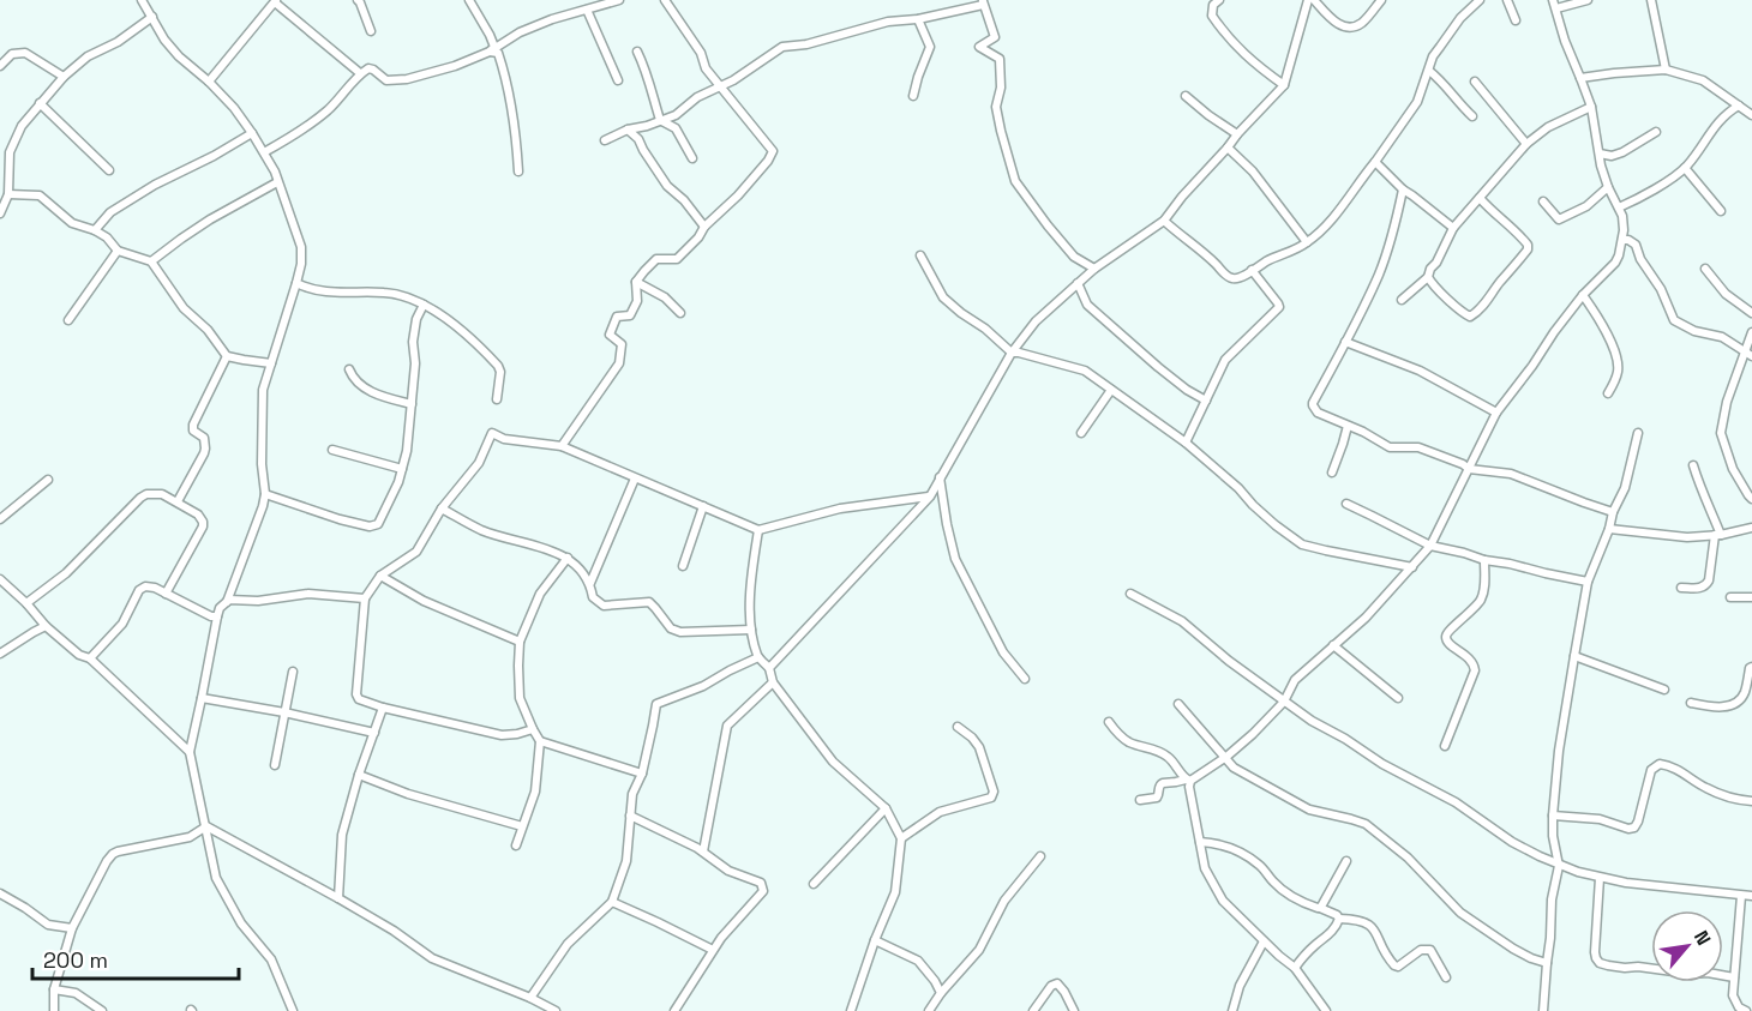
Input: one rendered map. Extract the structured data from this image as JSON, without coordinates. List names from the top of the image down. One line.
{"scale_bar":"200 m","north":"top right"}
